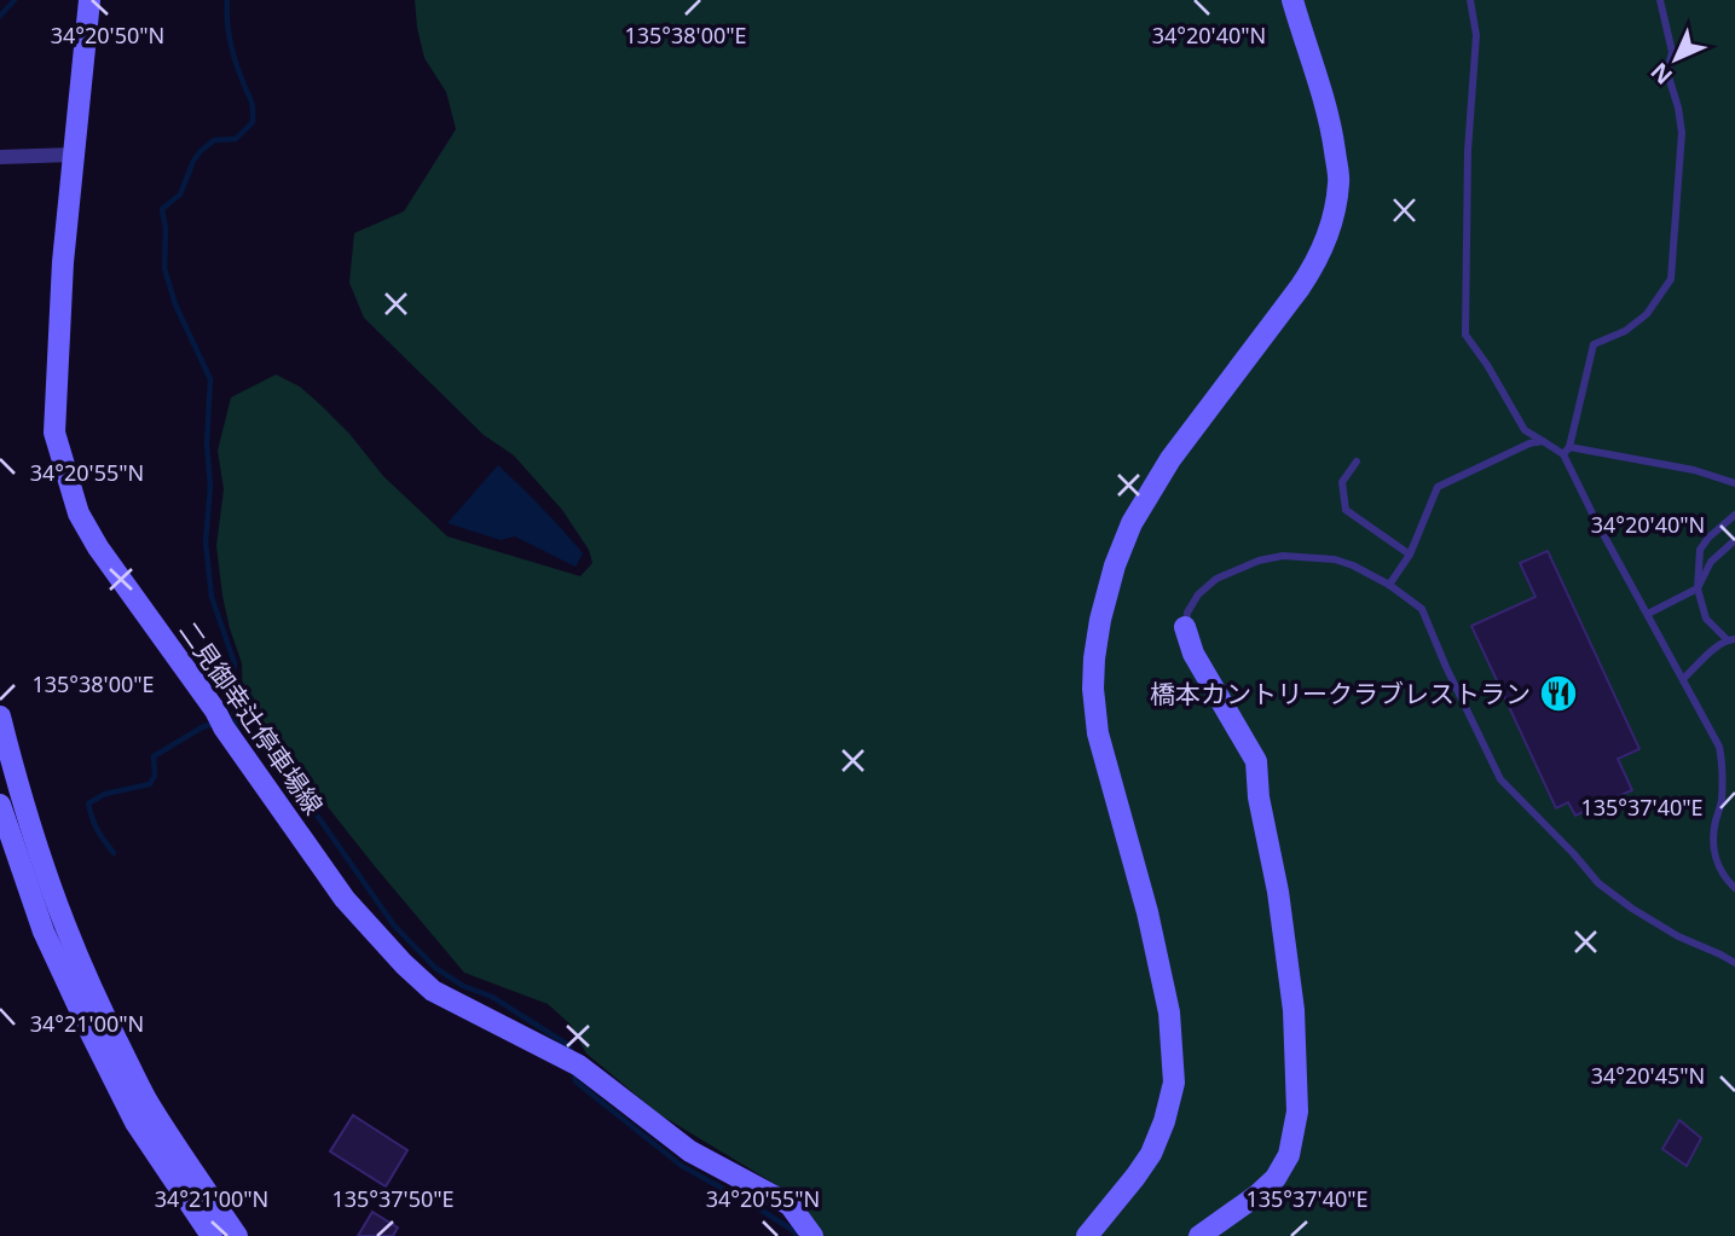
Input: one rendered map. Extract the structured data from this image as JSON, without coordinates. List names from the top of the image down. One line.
{"streets":{"street":["二見御幸辻停車場線"]},"places":{"restaurant":["橋本カントリークラブレストラン"]},"north":"bottom left","coordinates":["34°20'50\"N","135°38'00\"E","34°20'40\"N","34°20'55\"N","135°37'40\"E","34°21'00\"N","34°20'45\"N","135°37'50\"E"]}
